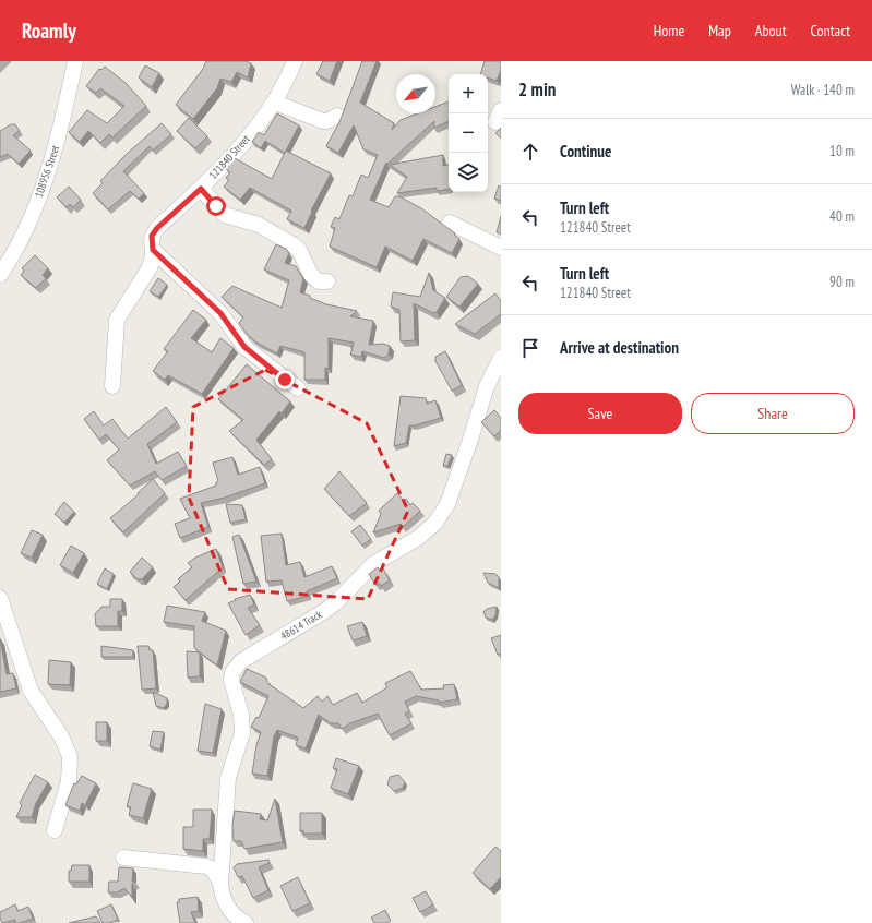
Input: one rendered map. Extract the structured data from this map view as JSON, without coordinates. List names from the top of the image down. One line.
{"streets":{"street":["121840 Street","108956 Street","48614 Track"]},"north":"bottom left","page":{"header":"Roamly","nav":["Home","Map","About","Contact"],"heading":["2 min","Walk · 140 m"],"map_buttons":["+","−"],"list":[["Continue","10 m"],["Turn left","121840 Street","40 m"],["Turn left","121840 Street","90 m"],"Arrive at destination"],"buttons":["Save","Share"]}}
